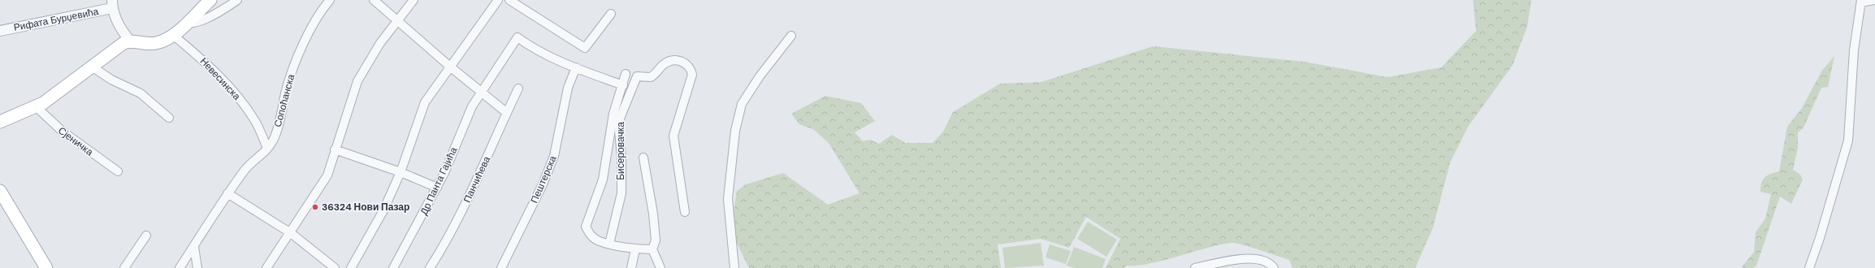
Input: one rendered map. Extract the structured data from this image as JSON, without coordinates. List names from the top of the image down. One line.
{"streets":{"street":["Рифата Бурџевића","Невесинска","Сопоћанска","Сјеничка","Бисеровачка","Панчићева","Пештерска","Др Панта Гајића"]},"crossings":[["Невесинска","Сопоћанска"],["Пештерска","Др Панта Гајића"]],"places":["36324 Нови Пазар"]}
